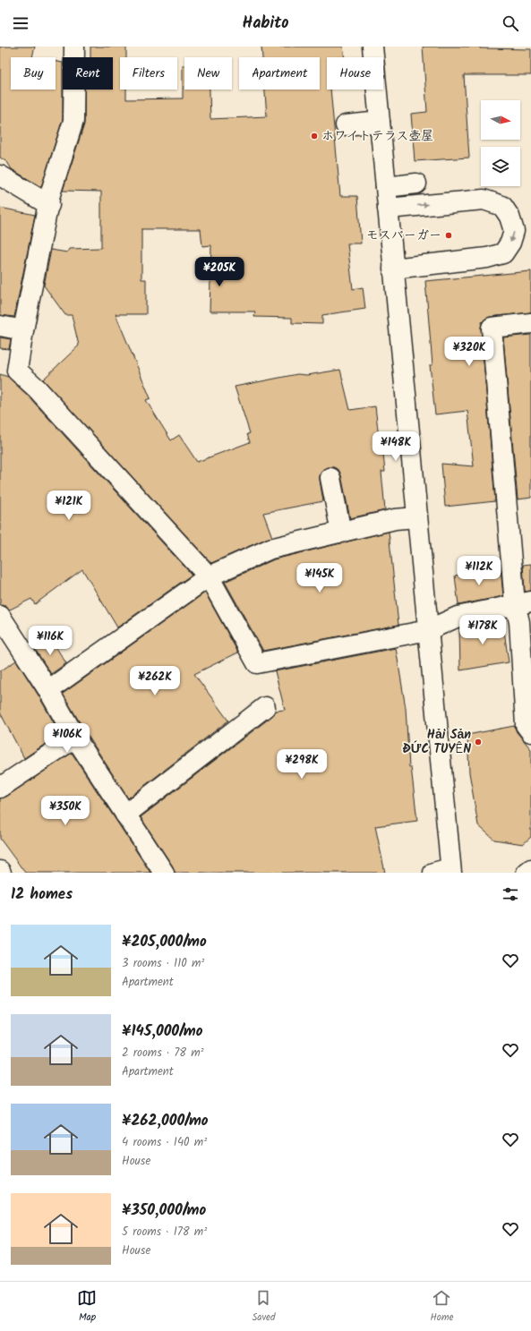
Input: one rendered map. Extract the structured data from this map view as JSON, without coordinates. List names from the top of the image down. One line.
{"places":["ホワイトテラス壺屋","モスバーガー","Hải Sản ĐỨC TUYẾN"],"north":"right","page":{"header":"Habito","chip":["Buy","Rent","Filters","New","Apartment","House"],"price":["¥205K","¥320K","¥148K","¥121K","¥112K","¥145K","¥178K","¥116K","¥262K","¥106K","¥298K","¥350K"],"heading":"12 homes","list":[{"name":"¥205,000/mo","note":"3 rooms · 110 m² · Apartment"},{"name":"¥145,000/mo","note":"2 rooms · 78 m² · Apartment"},{"name":"¥262,000/mo","note":"4 rooms · 140 m² · House"},{"name":"¥350,000/mo","note":"5 rooms · 178 m² · House"}],"tabs":["Map","Saved","Home"]}}
